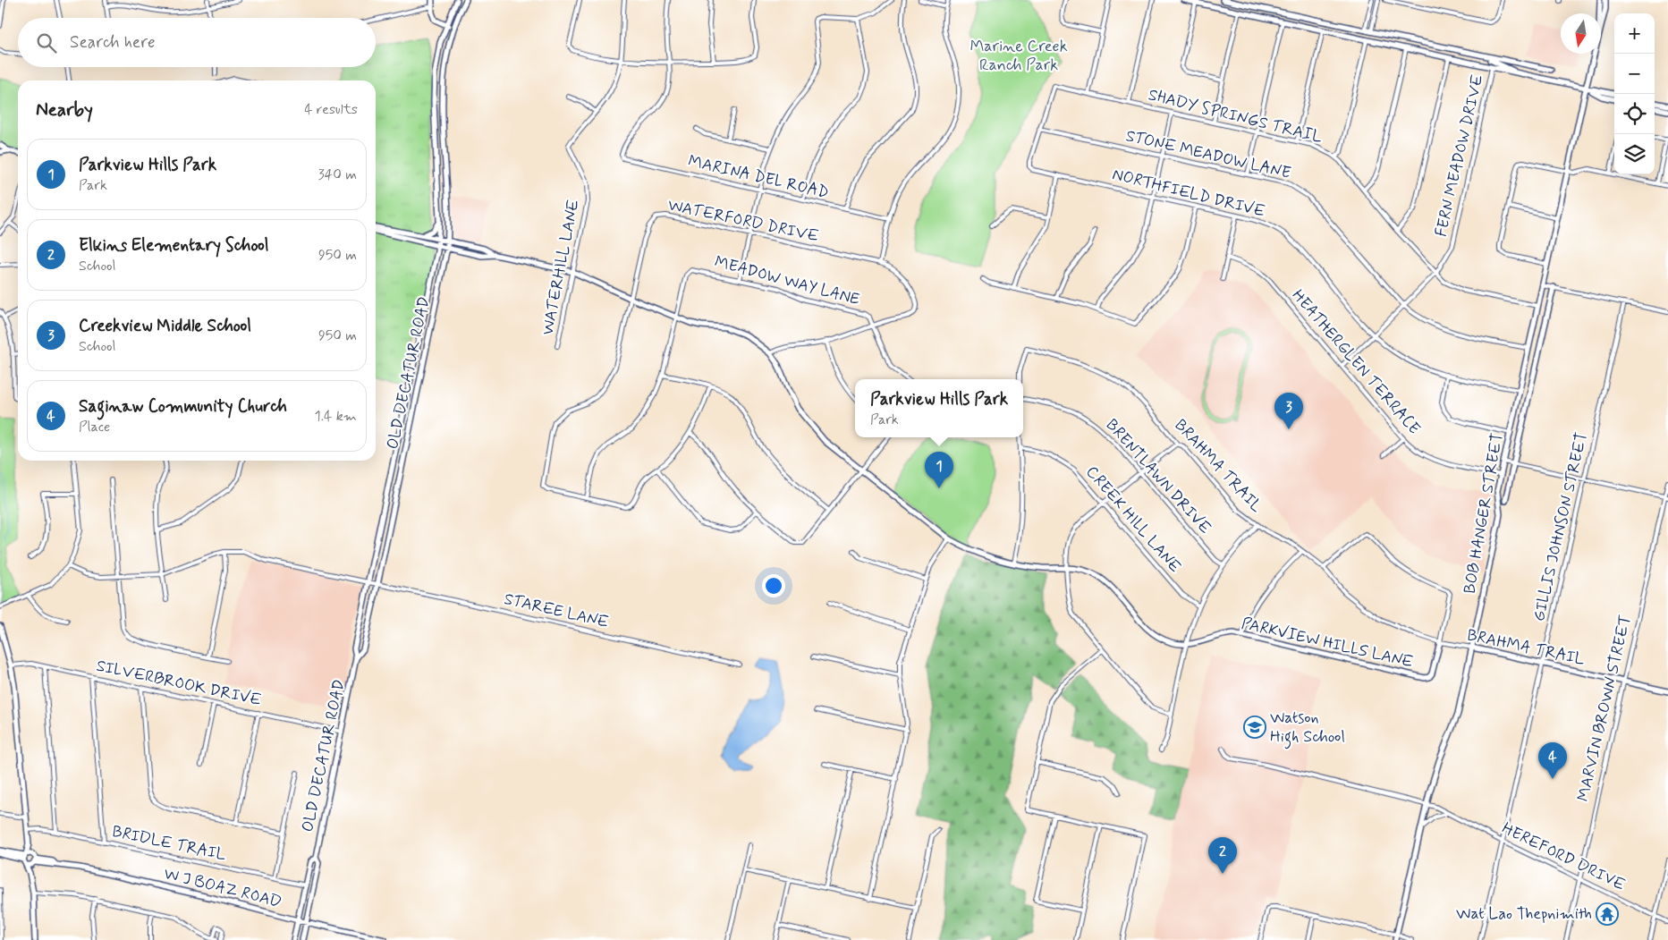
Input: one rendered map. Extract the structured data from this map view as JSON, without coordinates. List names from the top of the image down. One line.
{"streets":{"main road":["OLD DECATUR ROAD","BRAHMA TRAIL","BOB HANGER STREET","PARKVIEW HILLS LANE","W J BOAZ ROAD"],"street":["SHADY SPRINGS TRAIL","STONE MEADOW LANE","FERN MEADOW DRIVE","MARINA DEL ROAD","NORTHFIELD DRIVE","WATERFORD DRIVE","WATERHILL LANE","MEADOW WAY LANE","HEATHERGLEN TERRACE","BRENTLAWN DRIVE","CREEK HILL LANE","GILLIS JOHNSON STREET","STAREE LANE","SILVERBROOK DRIVE","MARVIN BROWN STREET","BRIDLE TRAIL","HEREFORD DRIVE"]},"crossings":[["SHADY SPRINGS TRAIL","STONE MEADOW LANE"],["SHADY SPRINGS TRAIL","FERN MEADOW DRIVE"],["SHADY SPRINGS TRAIL","NORTHFIELD DRIVE"],["SHADY SPRINGS TRAIL","BOB HANGER STREET"],["STONE MEADOW LANE","FERN MEADOW DRIVE"],["STONE MEADOW LANE","NORTHFIELD DRIVE"],["STONE MEADOW LANE","BOB HANGER STREET"],["FERN MEADOW DRIVE","NORTHFIELD DRIVE"],["FERN MEADOW DRIVE","HEATHERGLEN TERRACE"],["NORTHFIELD DRIVE","BOB HANGER STREET"],["WATERFORD DRIVE","MEADOW WAY LANE"],["WATERFORD DRIVE","PARKVIEW HILLS LANE"],["WATERHILL LANE","PARKVIEW HILLS LANE"],["MEADOW WAY LANE","PARKVIEW HILLS LANE"],["HEATHERGLEN TERRACE","BOB HANGER STREET"],["OLD DECATUR ROAD","STAREE LANE"],["OLD DECATUR ROAD","PARKVIEW HILLS LANE"],["OLD DECATUR ROAD","SILVERBROOK DRIVE"],["OLD DECATUR ROAD","BRIDLE TRAIL"],["OLD DECATUR ROAD","W J BOAZ ROAD"],["BRAHMA TRAIL","BOB HANGER STREET"],["BRAHMA TRAIL","GILLIS JOHNSON STREET"],["BRAHMA TRAIL","PARKVIEW HILLS LANE"],["BRAHMA TRAIL","MARVIN BROWN STREET"],["BOB HANGER STREET","HEREFORD DRIVE"],["GILLIS JOHNSON STREET","HEREFORD DRIVE"],["MARVIN BROWN STREET","HEREFORD DRIVE"]],"parks":["Marine Creek Ranch Park"],"places":{"school or university":["Watson High School"],"temple":["Wat Lao Thepnimith"]},"north":"bottom","page":{"map_buttons":["+","−"],"search":"Search here","heading":["Nearby","4 results"],"list":[{"mark":"1","name":"Parkview Hills Park","note":"Park","value":"340 m"},{"mark":"2","name":"Elkins Elementary School","note":"School","value":"950 m"},{"mark":"3","name":"Creekview Middle School","note":"School","value":"950 m"},{"mark":"4","name":"Saginaw Community Church","note":"Place","value":"1.4 km"}],"popup":["Parkview Hills Park","Park"],"pins":["3","1","4","2"]}}
